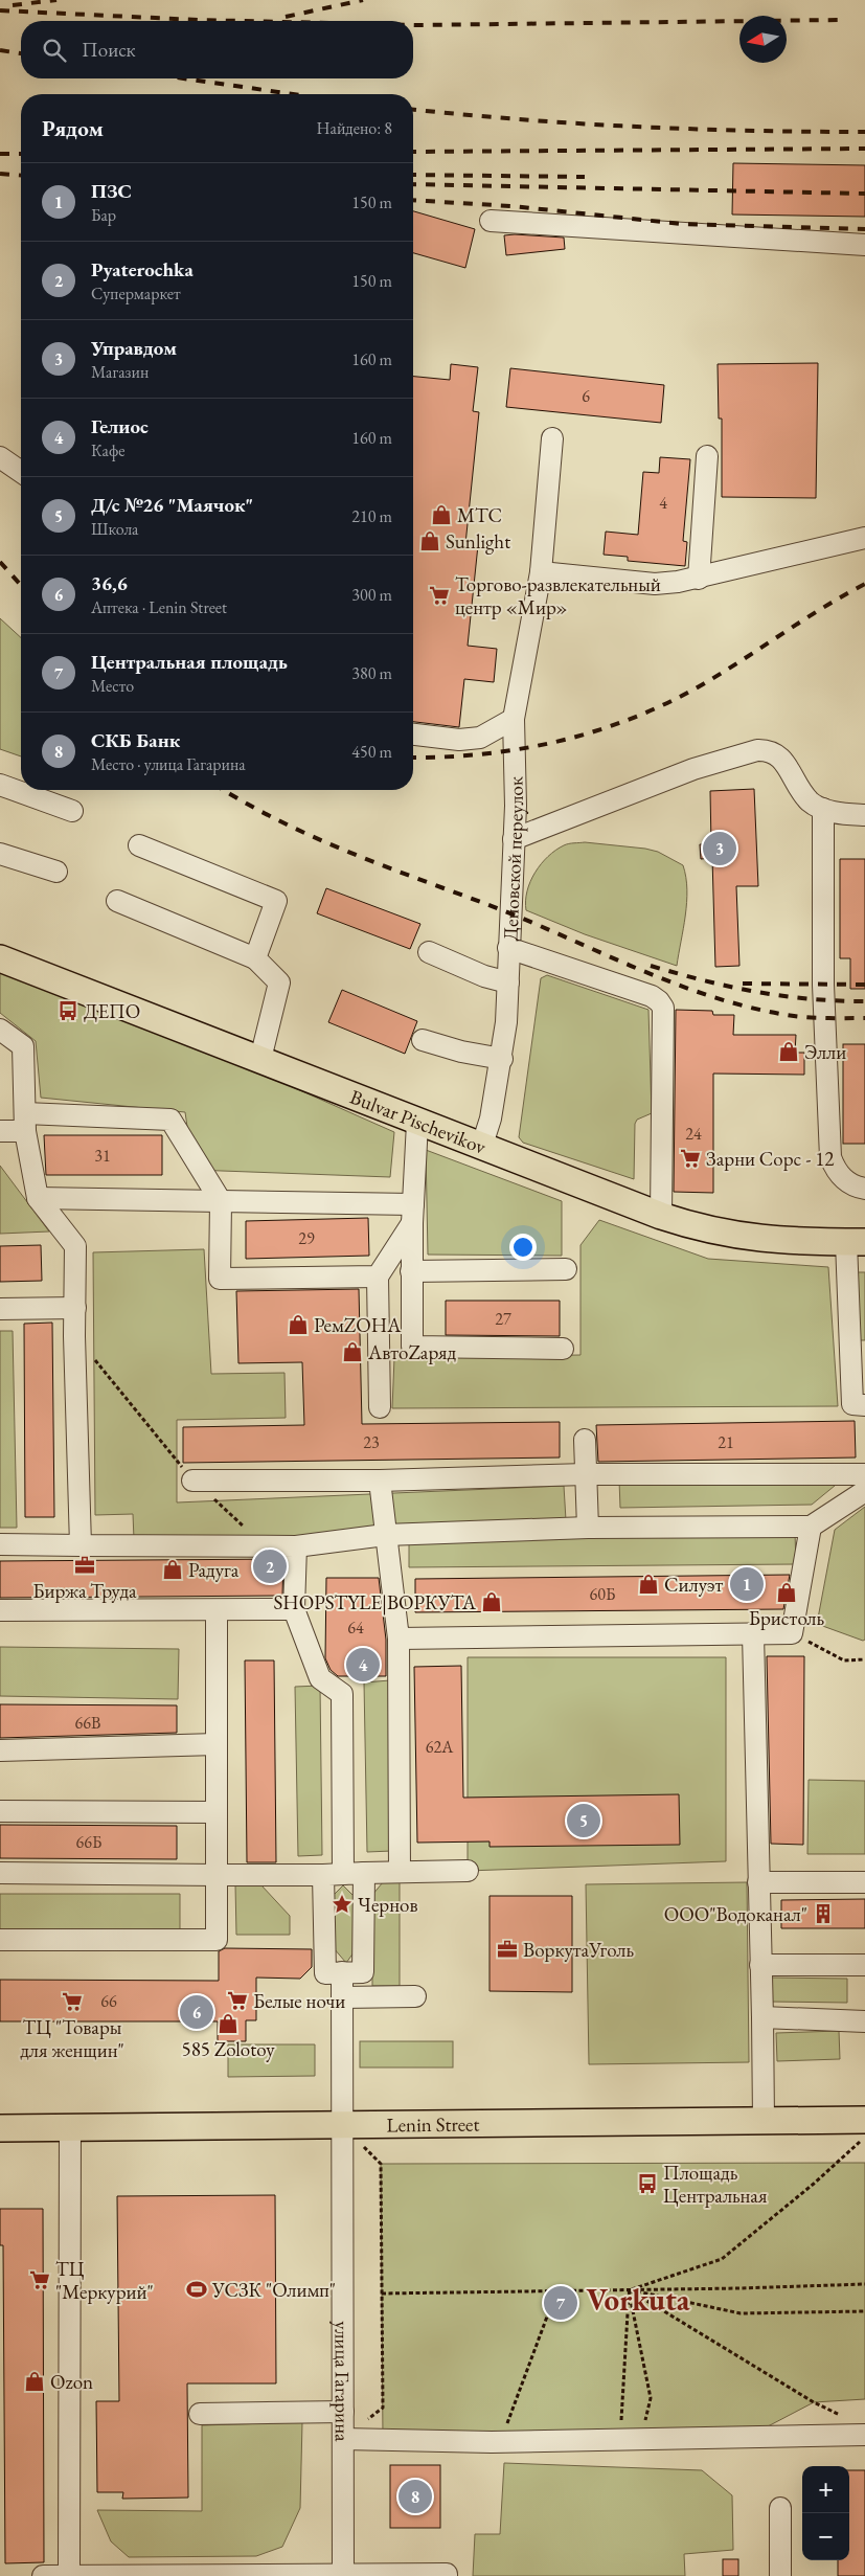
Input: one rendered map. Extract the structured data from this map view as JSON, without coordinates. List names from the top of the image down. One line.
{"streets":{"main road":["Bulvar Pischevikov","Lenin Street"],"street":["Деповской переулок","улица Гагарина"]},"crossings":[["Деповской переулок","Bulvar Pischevikov"],["Lenin Street","улица Гагарина"]],"districts":["Vorkuta"],"places":{"shop":["МТС","Sunlight","Элли","РемZОНА","АвтоZаряд","Радуга","Силуэт","Бристоль","SHOPSTYLE|ВОРКУТА","585 Zolotoy","Ozon"],"supermarket":["Торгово-развлекательный центр «Мир»","Зарни Сорс - 12","Белые ночи","ТЦ \"Товары для женщин\"","ТЦ \"Меркурий\""],"bus stop":["ДЕПО","Площадь Центральная"],"office":["Биржа Труда","ВоркутаУголь"],"place":["Чернов"],"building":["ООО\"Водоканал\""],"sports":["УСЗК \"Олимп\""]},"house_numbers":["6","4","24","31","29","27","23","21","60Б","64","66В","62А","66Б","66"],"north":"left","page":{"search":"Поиск","heading":["Рядом","Найдено: 8"],"list":[{"mark":"1","name":"ПЗС","note":"Бар","value":"150 m"},{"mark":"2","name":"Pyaterochka","note":"Супермаркет","value":"150 m"},{"mark":"3","name":"Управдом","note":"Магазин","value":"160 m"},{"mark":"4","name":"Гелиос","note":"Кафе","value":"160 m"},{"mark":"5","name":"Д/с №26 \"Маячок\"","note":"Школа","value":"210 m"},{"mark":"6","name":"36,6","note":"Аптека · Lenin Street","value":"300 m"},{"mark":"7","name":"Центральная площадь","note":"Место","value":"380 m"},{"mark":"8","name":"СКБ Банк","note":"Место · улица Гагарина","value":"450 m"}],"pins":["3","2","1","4","5","6","7","8"],"map_buttons":["+","−"]}}
